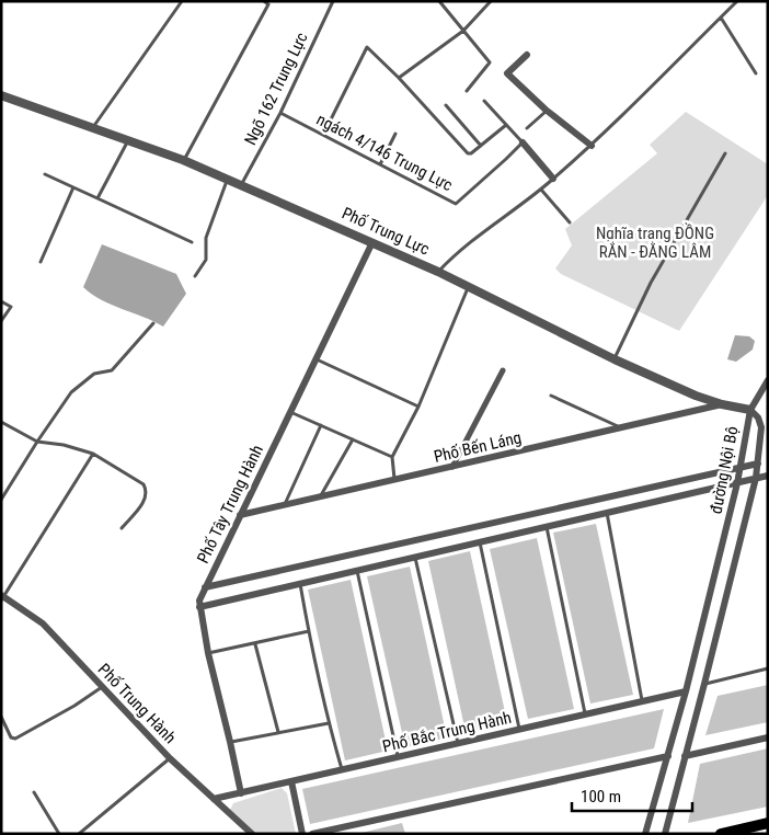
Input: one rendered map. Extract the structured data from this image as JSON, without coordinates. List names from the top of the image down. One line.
{"streets":{"street":["Phố Trung Lực","Phố Bến Láng","đường Nội Bộ","Phố Tây Trung Hành","Phố Trung Hành","Phố Bắc Trung Hành"],"lane":["Ngõ 162 Trung Lực","ngách 4/146 Trung Lực"]},"crossings":[["Ngõ 162 Trung Lực","ngách 4/146 Trung Lực"],["Ngõ 162 Trung Lực","Phố Trung Lực"],["Phố Trung Lực","Phố Bến Láng"],["Phố Trung Lực","đường Nội Bộ"],["Phố Trung Lực","Phố Tây Trung Hành"],["Phố Bến Láng","Phố Tây Trung Hành"],["đường Nội Bộ","Phố Bắc Trung Hành"],["Phố Tây Trung Hành","Phố Bắc Trung Hành"],["Phố Trung Hành","Phố Bắc Trung Hành"]],"parks":["Nghĩa trang ĐỒNG RẮN - ĐẰNG LÂM"],"scale_bar":"100 m"}
